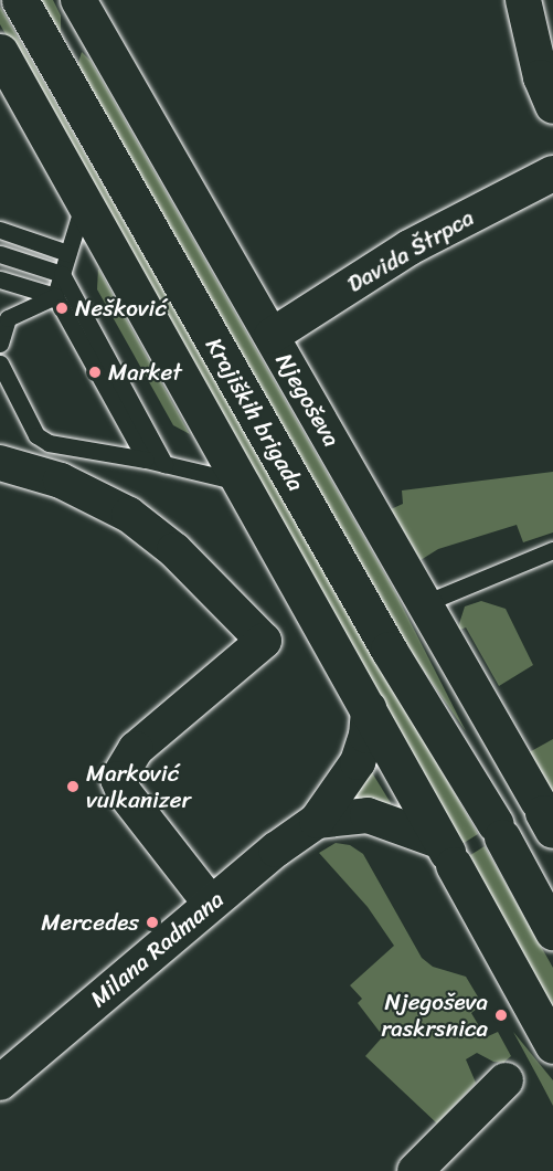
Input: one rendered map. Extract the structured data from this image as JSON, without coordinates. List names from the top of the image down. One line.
{"streets":{"main road":["Krajiških brigada"],"street":["Davida Štrpca","Njegoševa","Milana Radmana"]},"crossings":[["Davida Štrpca","Njegoševa"],["Krajiških brigada","Milana Radmana"]],"places":["Nešković","Market","Marković vulkanizer","Mercedes","Njegoševa raskrsnica"]}
